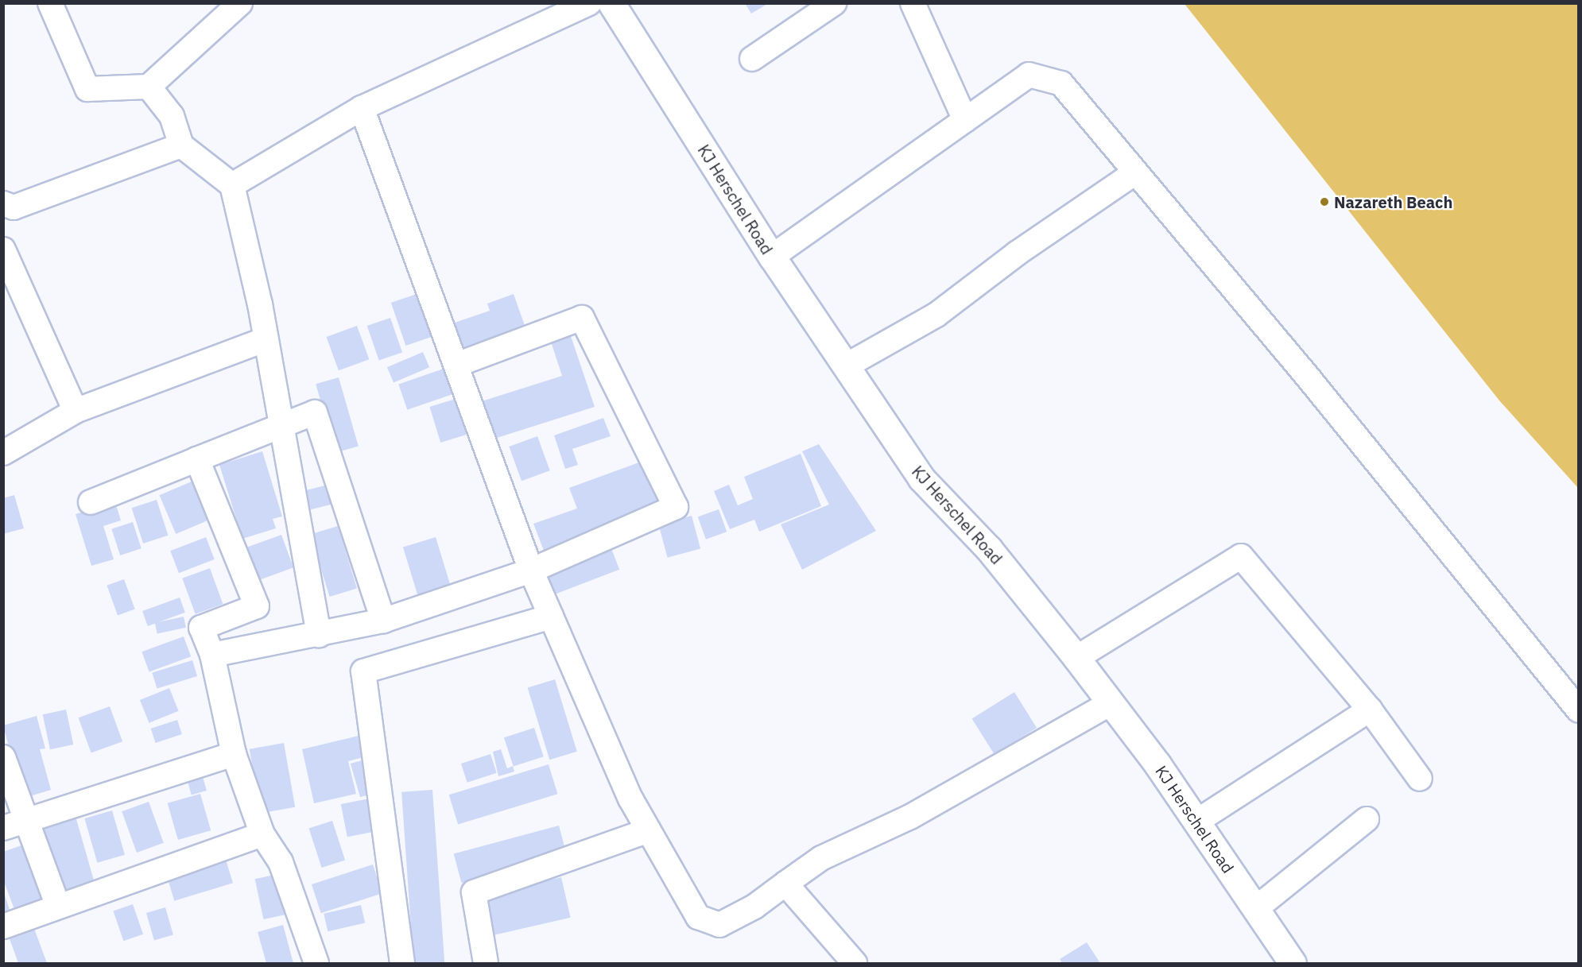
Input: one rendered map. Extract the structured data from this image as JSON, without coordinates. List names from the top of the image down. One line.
{"streets":{"main road":["KJ Herschel Road"]},"places":["Nazareth Beach"]}
